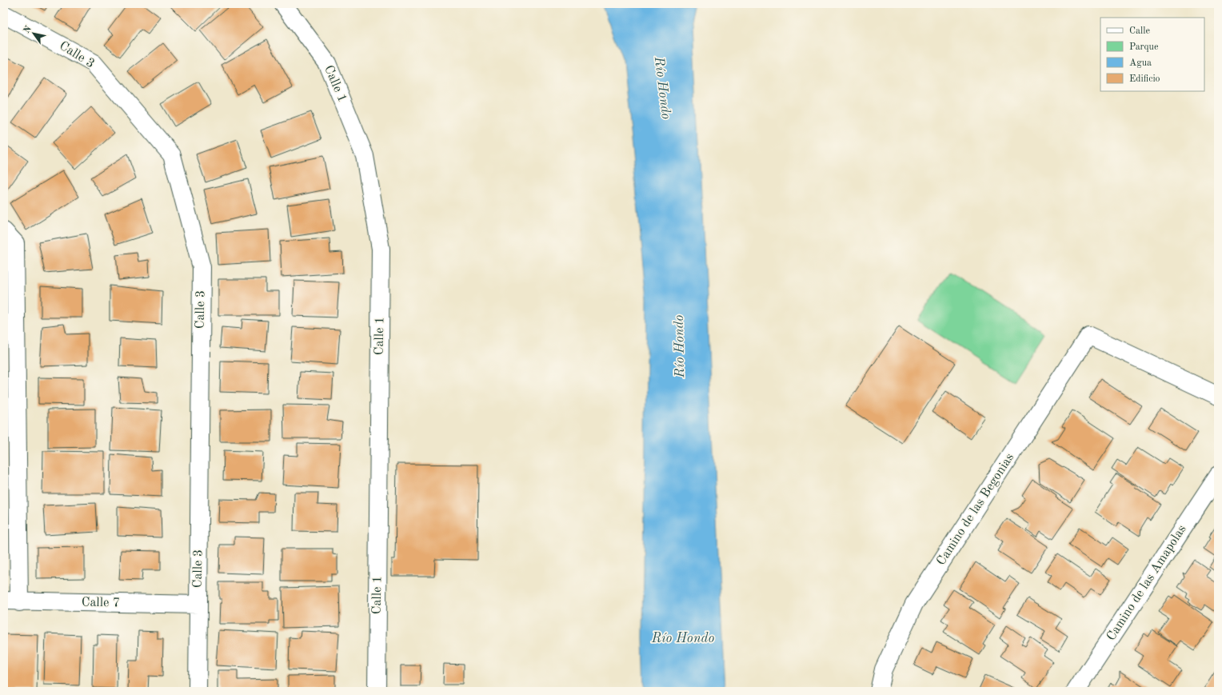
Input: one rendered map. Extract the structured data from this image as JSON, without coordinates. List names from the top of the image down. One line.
{"streets":{"street":["Calle 3","Calle 1","Camino de las Begonias","Camino de las Amapolas","Calle 7"]},"crossings":[["Calle 3","Calle 7"]],"water":["Río Hondo"],"legend":["Calle","Parque","Agua","Edificio"],"north":"top left"}
